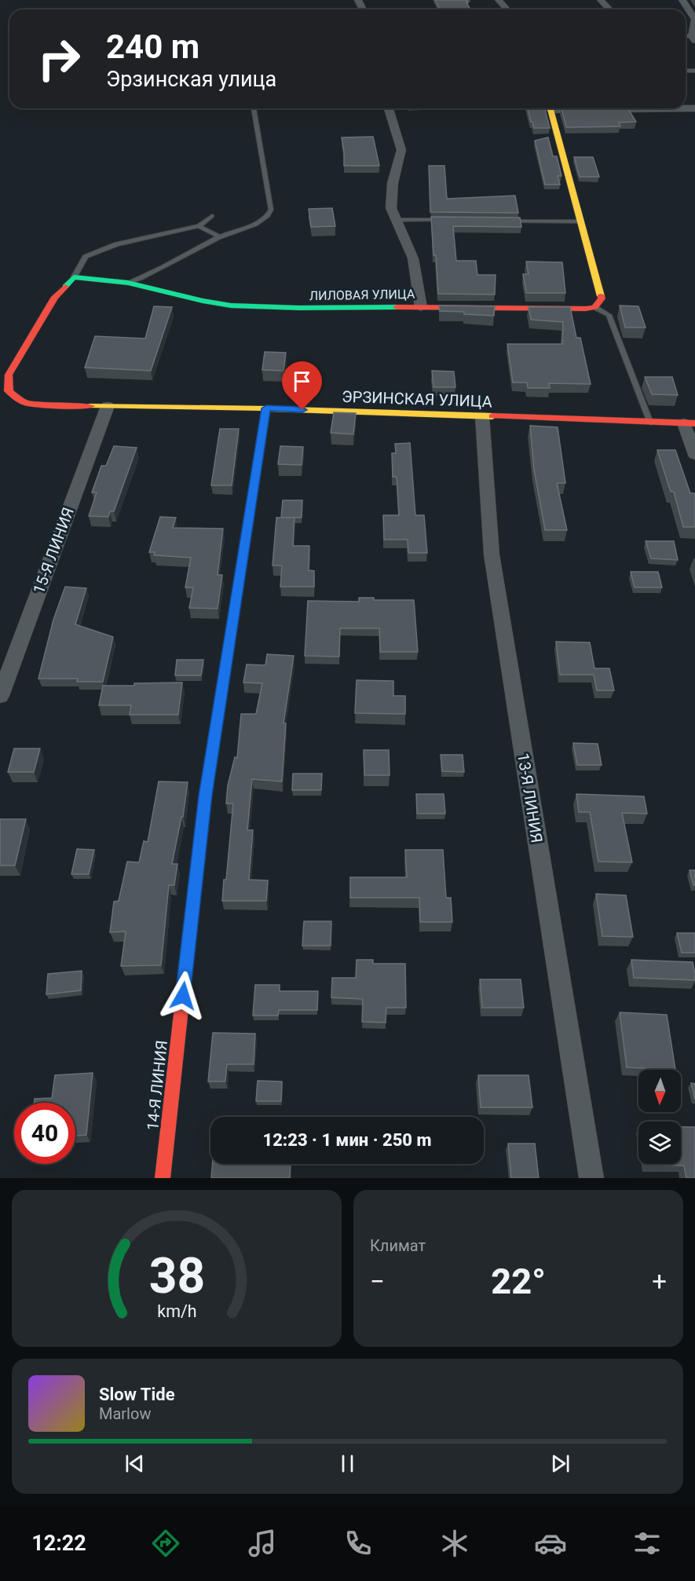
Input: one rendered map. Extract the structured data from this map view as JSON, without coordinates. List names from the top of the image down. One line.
{"streets":{"street":["ЛИЛОВАЯ УЛИЦА","ЭРЗИНСКАЯ УЛИЦА","15-Я ЛИНИЯ","13-Я ЛИНИЯ","14-Я ЛИНИЯ"]},"crossings":[["ЛИЛОВАЯ УЛИЦА","ЭРЗИНСКАЯ УЛИЦА"],["ЭРЗИНСКАЯ УЛИЦА","15-Я ЛИНИЯ"],["ЭРЗИНСКАЯ УЛИЦА","13-Я ЛИНИЯ"],["ЭРЗИНСКАЯ УЛИЦА","14-Я ЛИНИЯ"]],"north":"bottom","page":{"turn":["240 m","Эрзинская улица"],"limit":"40","trip":"12:23 · 1 мин · 250 m","tile":"Климат","heat":["−","22°","+"],"song":["Slow Tide","Marlow"],"tabs":"12:22","gauge":["38","km/h"]}}
